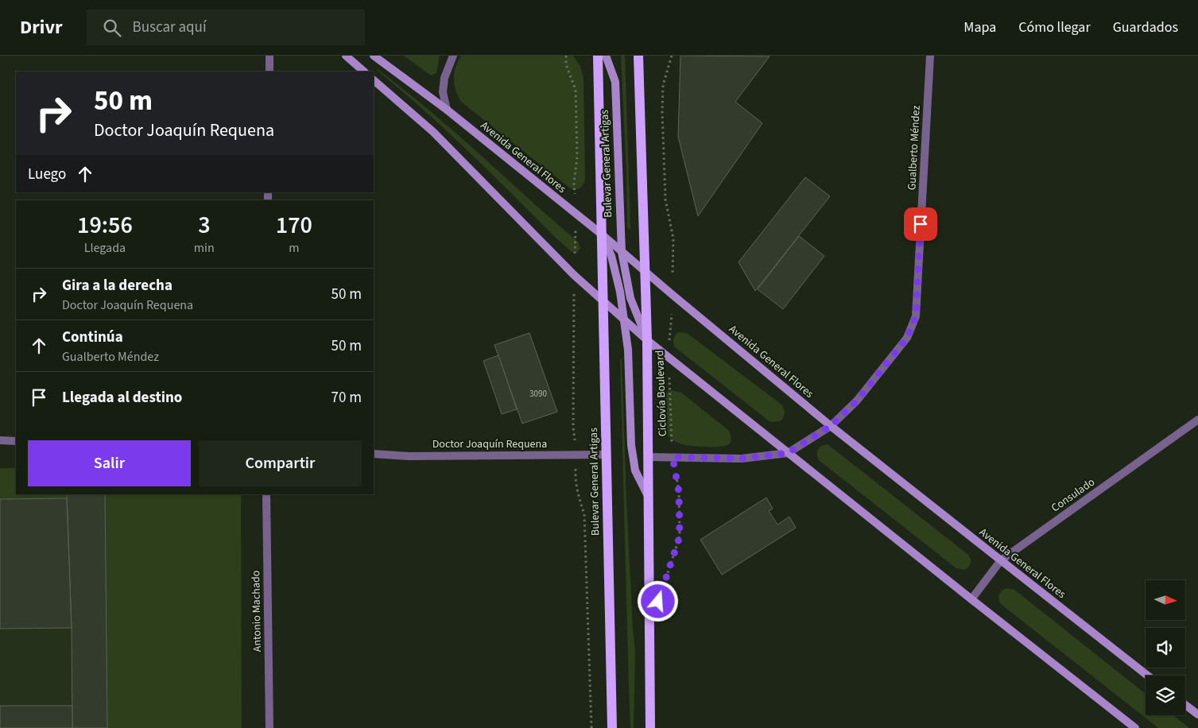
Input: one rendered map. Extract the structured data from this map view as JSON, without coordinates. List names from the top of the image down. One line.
{"streets":{"main road":["Avenida General Flores","Bulevar General Artigas"],"street":["Gualberto Méndez","Doctor Joaquín Requena","Consulado","Antonio Machado"],"path":["Ciclovía Boulevard"]},"crossings":[["Gualberto Méndez","Avenida General Flores"],["Avenida General Flores","Bulevar General Artigas"],["Avenida General Flores","Ciclovía Boulevard"],["Avenida General Flores","Consulado"],["Bulevar General Artigas","Doctor Joaquín Requena"]],"house_numbers":["3090"],"north":"right","page":{"header":"Drivr","search":"Buscar aquí","nav":["Mapa","Cómo llegar","Guardados"],"turn":["50 m","Doctor Joaquín Requena"],"then":"Luego","eta":["19:56","Llegada","3","min","170","m"],"list":[{"name":"Gira a la derecha","note":"Doctor Joaquín Requena","value":"50 m"},{"name":"Continúa","note":"Gualberto Méndez","value":"50 m"},{"name":"Llegada al destino","value":"70 m"}],"buttons":["Salir","Compartir"]}}
